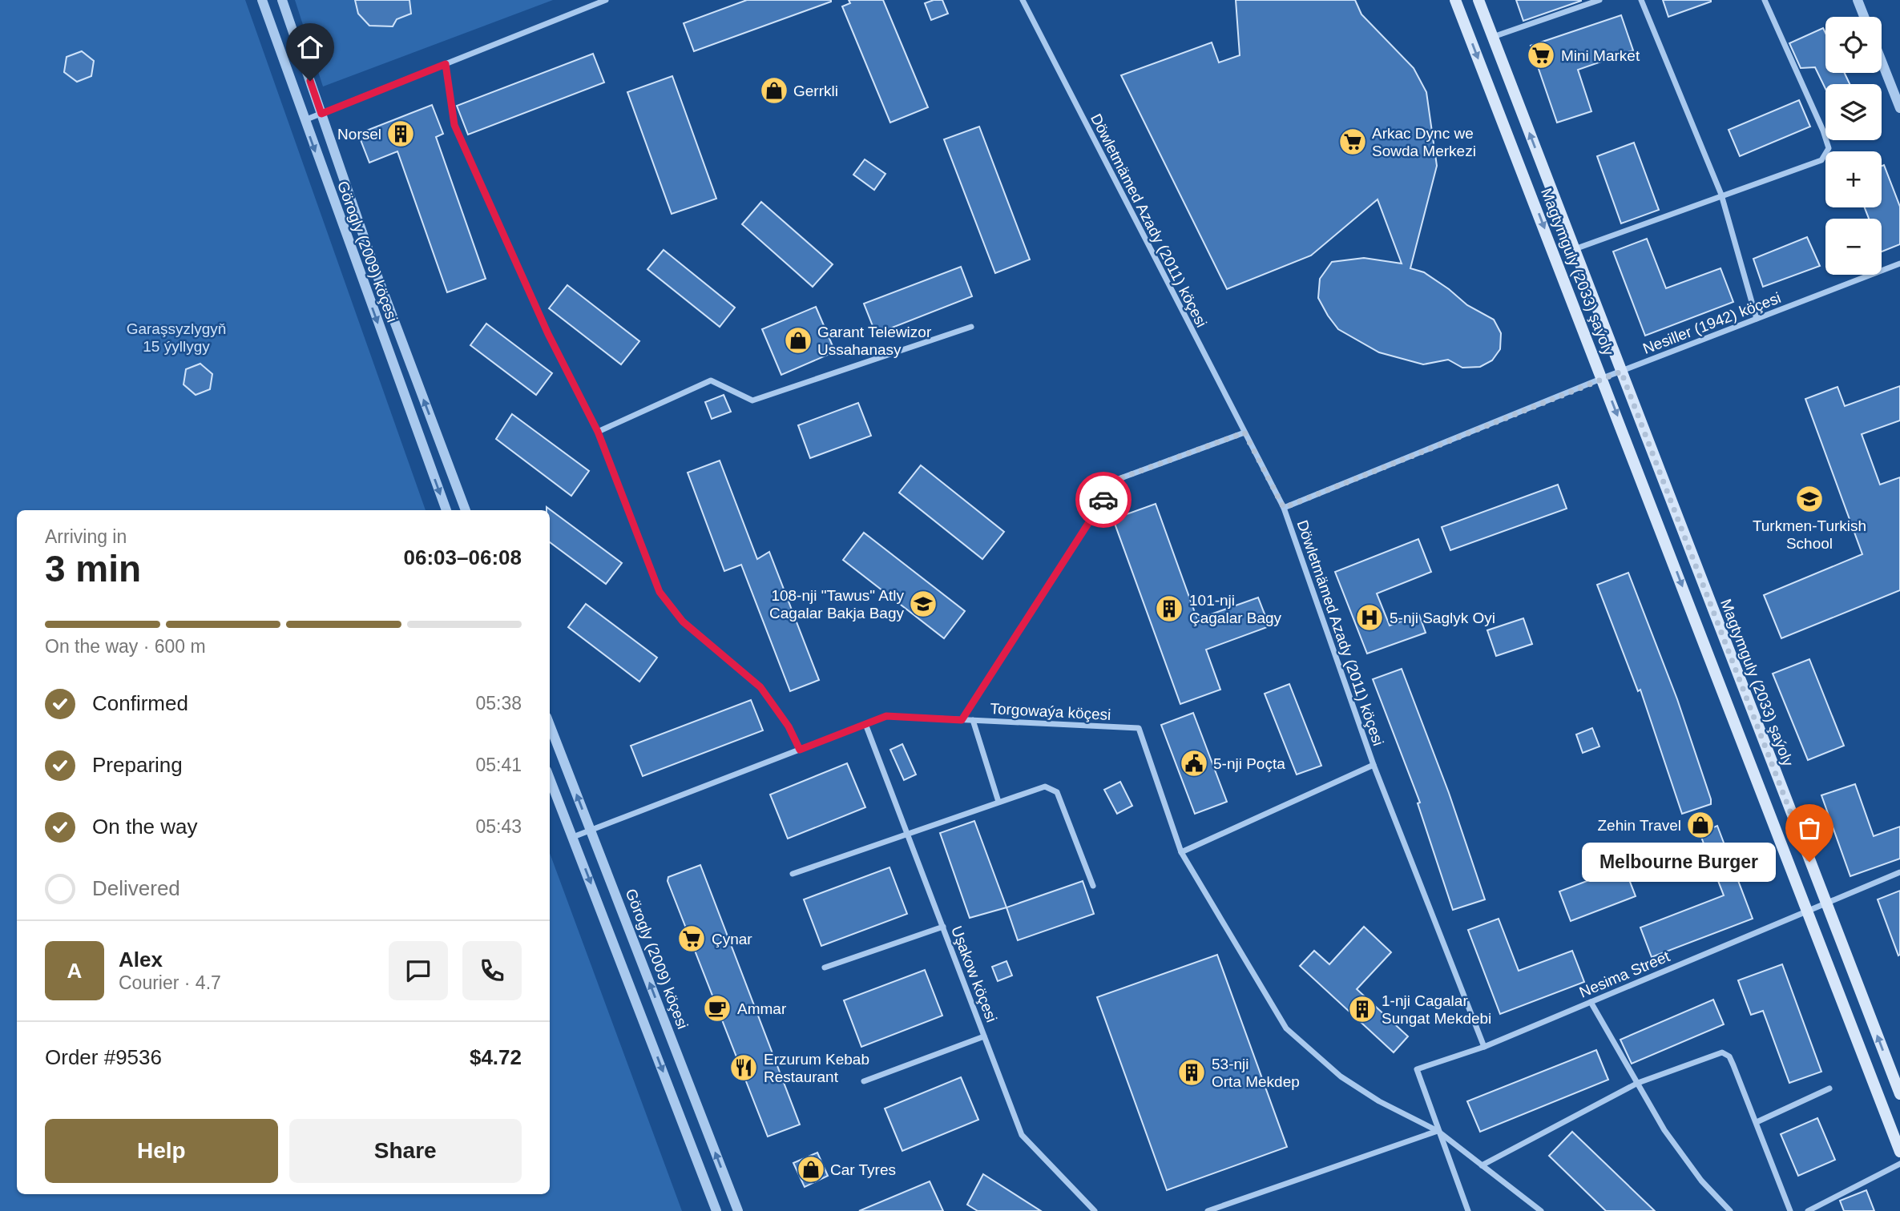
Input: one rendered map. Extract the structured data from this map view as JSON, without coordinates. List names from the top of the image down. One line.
{"streets":{"main road":["Magtymguly (2033) şaýoly"],"street":["Döwletmämed Azady (2011) köçesi","Görogly (2009) köçesi","Nesiller (1942) köçesi","Torgowaýa köçesi","Uşakow köçesi","Nesima Street"]},"crossings":[["Döwletmämed Azady (2011) köçesi","Nesiller (1942) köçesi"],["Döwletmämed Azady (2011) köçesi","Nesima Street"],["Görogly (2009) köçesi","Torgowaýa köçesi"],["Magtymguly (2033) şaýoly","Nesiller (1942) köçesi"],["Magtymguly (2033) şaýoly","Nesima Street"],["Torgowaýa köçesi","Uşakow köçesi"]],"parks":["Garaşsyzlygyň 15 ýyllygy"],"places":{"supermarket":["Mini Market","Arkac Dync we Sowda Merkezi","Çynar"],"shop":["Gerrkli","Garant Telewizor Ussahanasy","Zehin Travel","Car Tyres"],"building":["Norsel","101-nji Çagalar Bagy","1-nji Cagalar Sungat Mekdebi","53-nji Orta Mekdep"],"school or university":["Turkmen-Turkish School","108-nji \"Tawus\" Atly Cagalar Bakja Bagy"],"hospital":["5-nji Saglyk Oyi"],"public building":["5-nji Poçta"],"other":["Melbourne Burger"],"cafe":["Ammar"],"restaurant":["Erzurum Kebab Restaurant"]},"page":{"map_buttons":["+","−"],"heading":["3 min","Arriving in","06:03–06:08"],"panel":["Alex","Courier · 4.7","Order #9536","$4.72"],"bar":"On the way · 600 m","list":[["Confirmed","05:38"],["Preparing","05:41"],["On the way","05:43"],"Delivered"],"bubble":"Melbourne Burger","round":"A","buttons":["Help","Share"]}}
